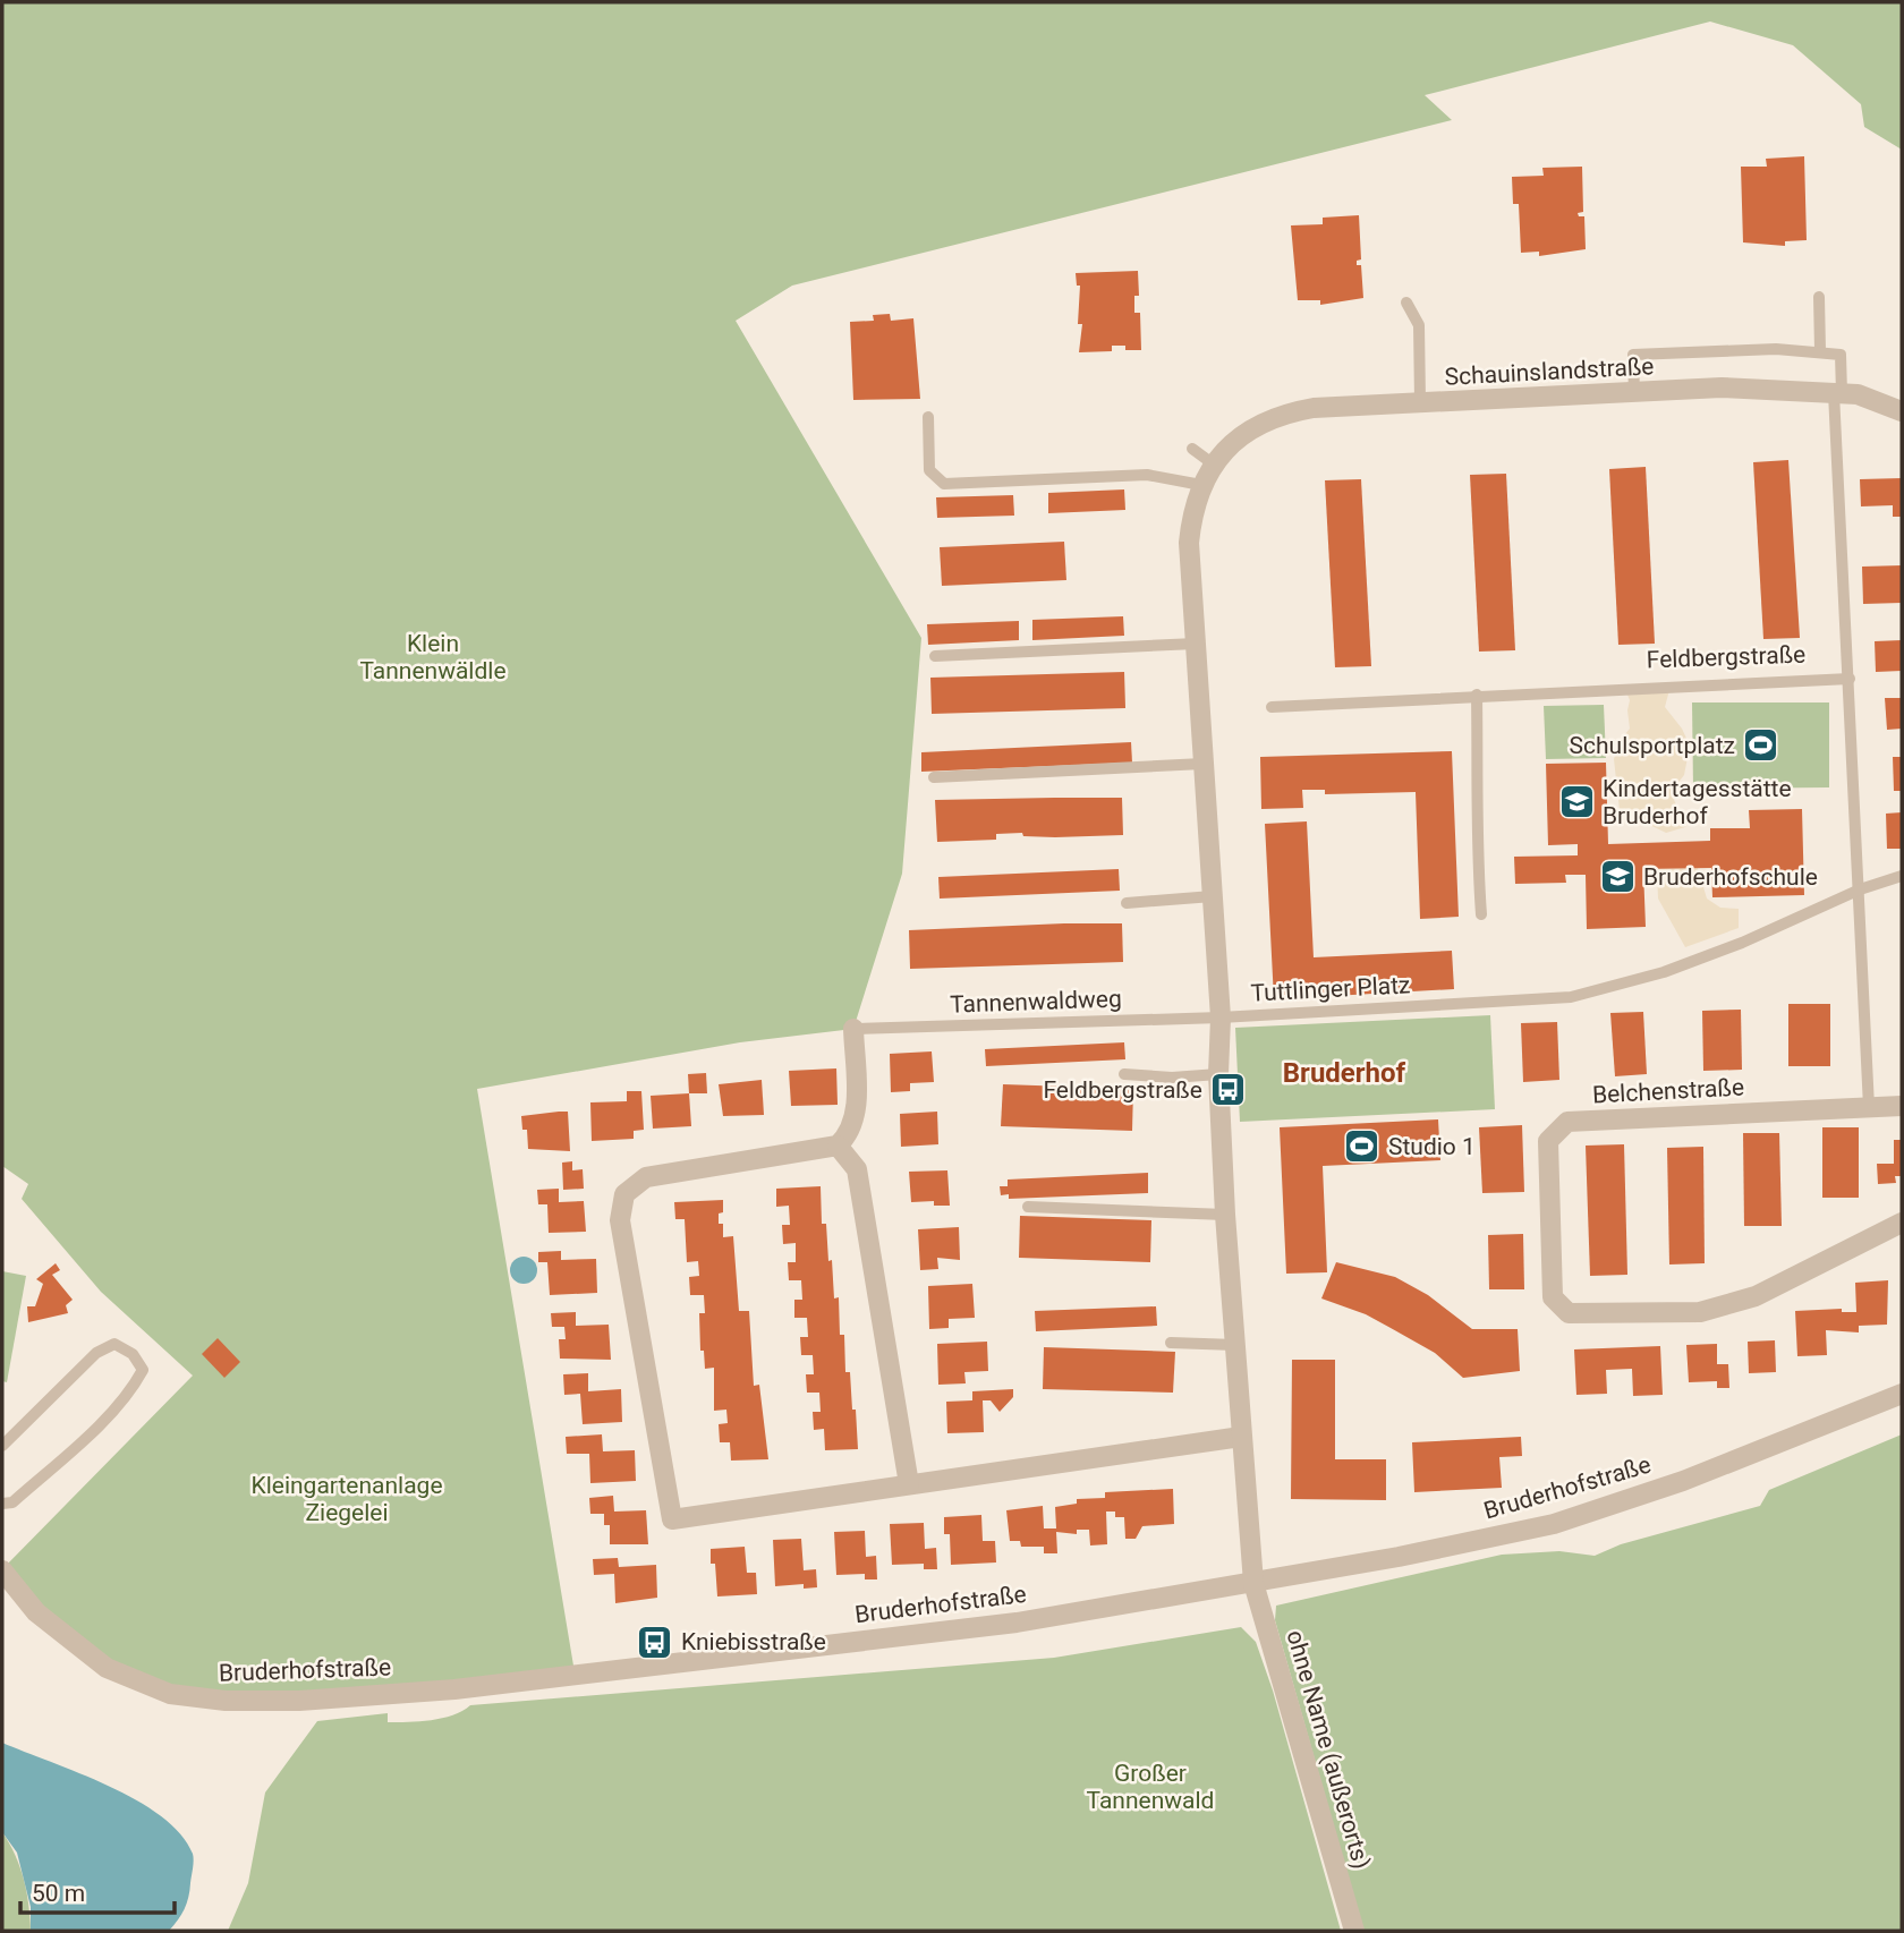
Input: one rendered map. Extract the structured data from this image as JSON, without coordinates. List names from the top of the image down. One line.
{"streets":{"street":["Schauinslandstraße","Belchenstraße","Bruderhofstraße","ohne Name (außerorts)"],"lane":["Feldbergstraße","Tuttlinger Platz","Tannenwaldweg"]},"crossings":[["Tuttlinger Platz","Tannenwaldweg"],["Bruderhofstraße","ohne Name (außerorts)"]],"districts":["Bruderhof"],"parks":["Klein Tannenwäldle","Kleingartenanlage Ziegelei","Großer Tannenwald"],"places":{"sports":["Schulsportplatz","Studio 1"],"school or university":["Kindertagesstätte Bruderhof","Bruderhofschule"],"bus stop":["Feldbergstraße","Kniebisstraße"]},"scale_bar":"50 m"}
